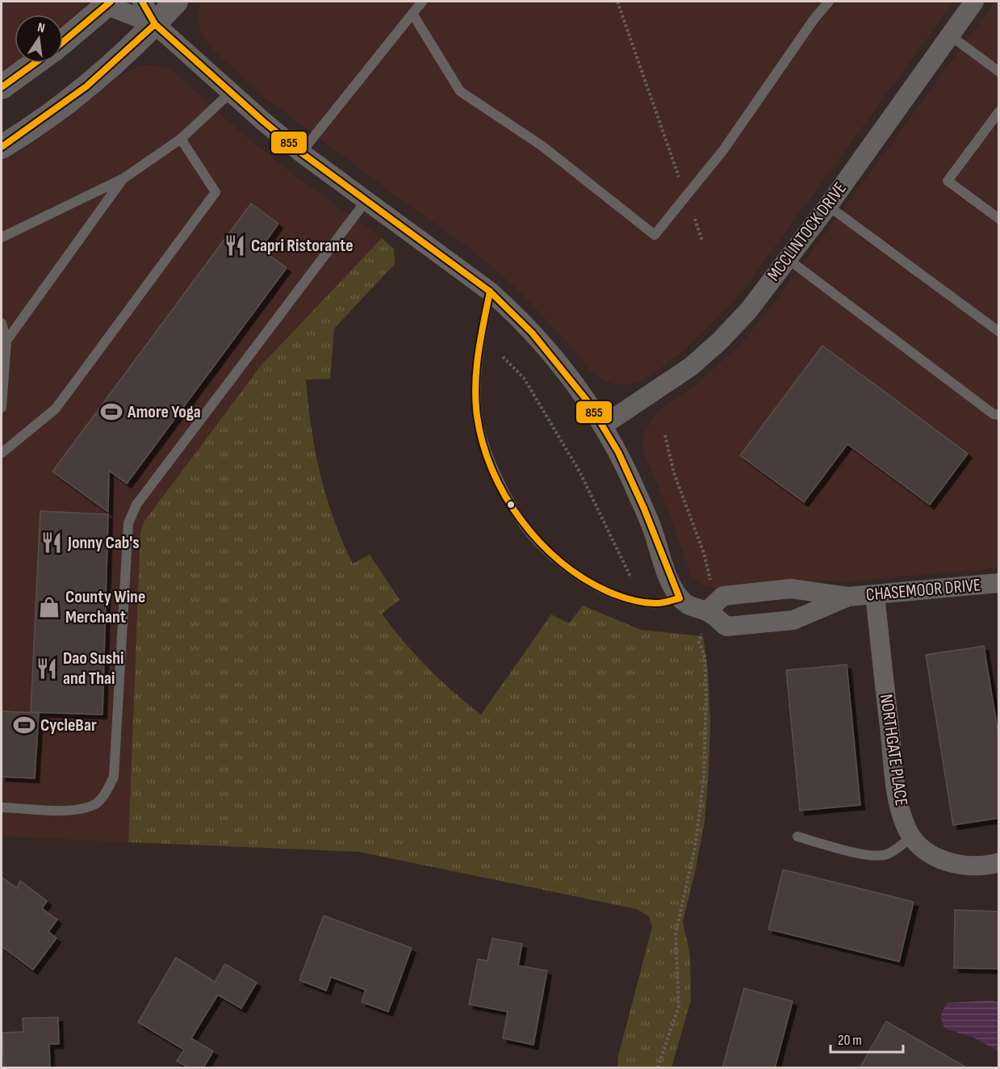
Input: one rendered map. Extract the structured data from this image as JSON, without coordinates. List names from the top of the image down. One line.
{"streets":{"street":["MCCLINTOCK DRIVE","CHASEMOOR DRIVE","NORTHGATE PLACE"]},"crossings":[["CHASEMOOR DRIVE","NORTHGATE PLACE"]],"places":{"restaurant":["Capri Ristorante","Jonny Cab's","Dao Sushi and Thai"],"sports":["Amore Yoga","CycleBar"],"shop":["County Wine Merchant"]},"lines":["transit line 855"],"scale_bar":"20 m","north":"top"}
